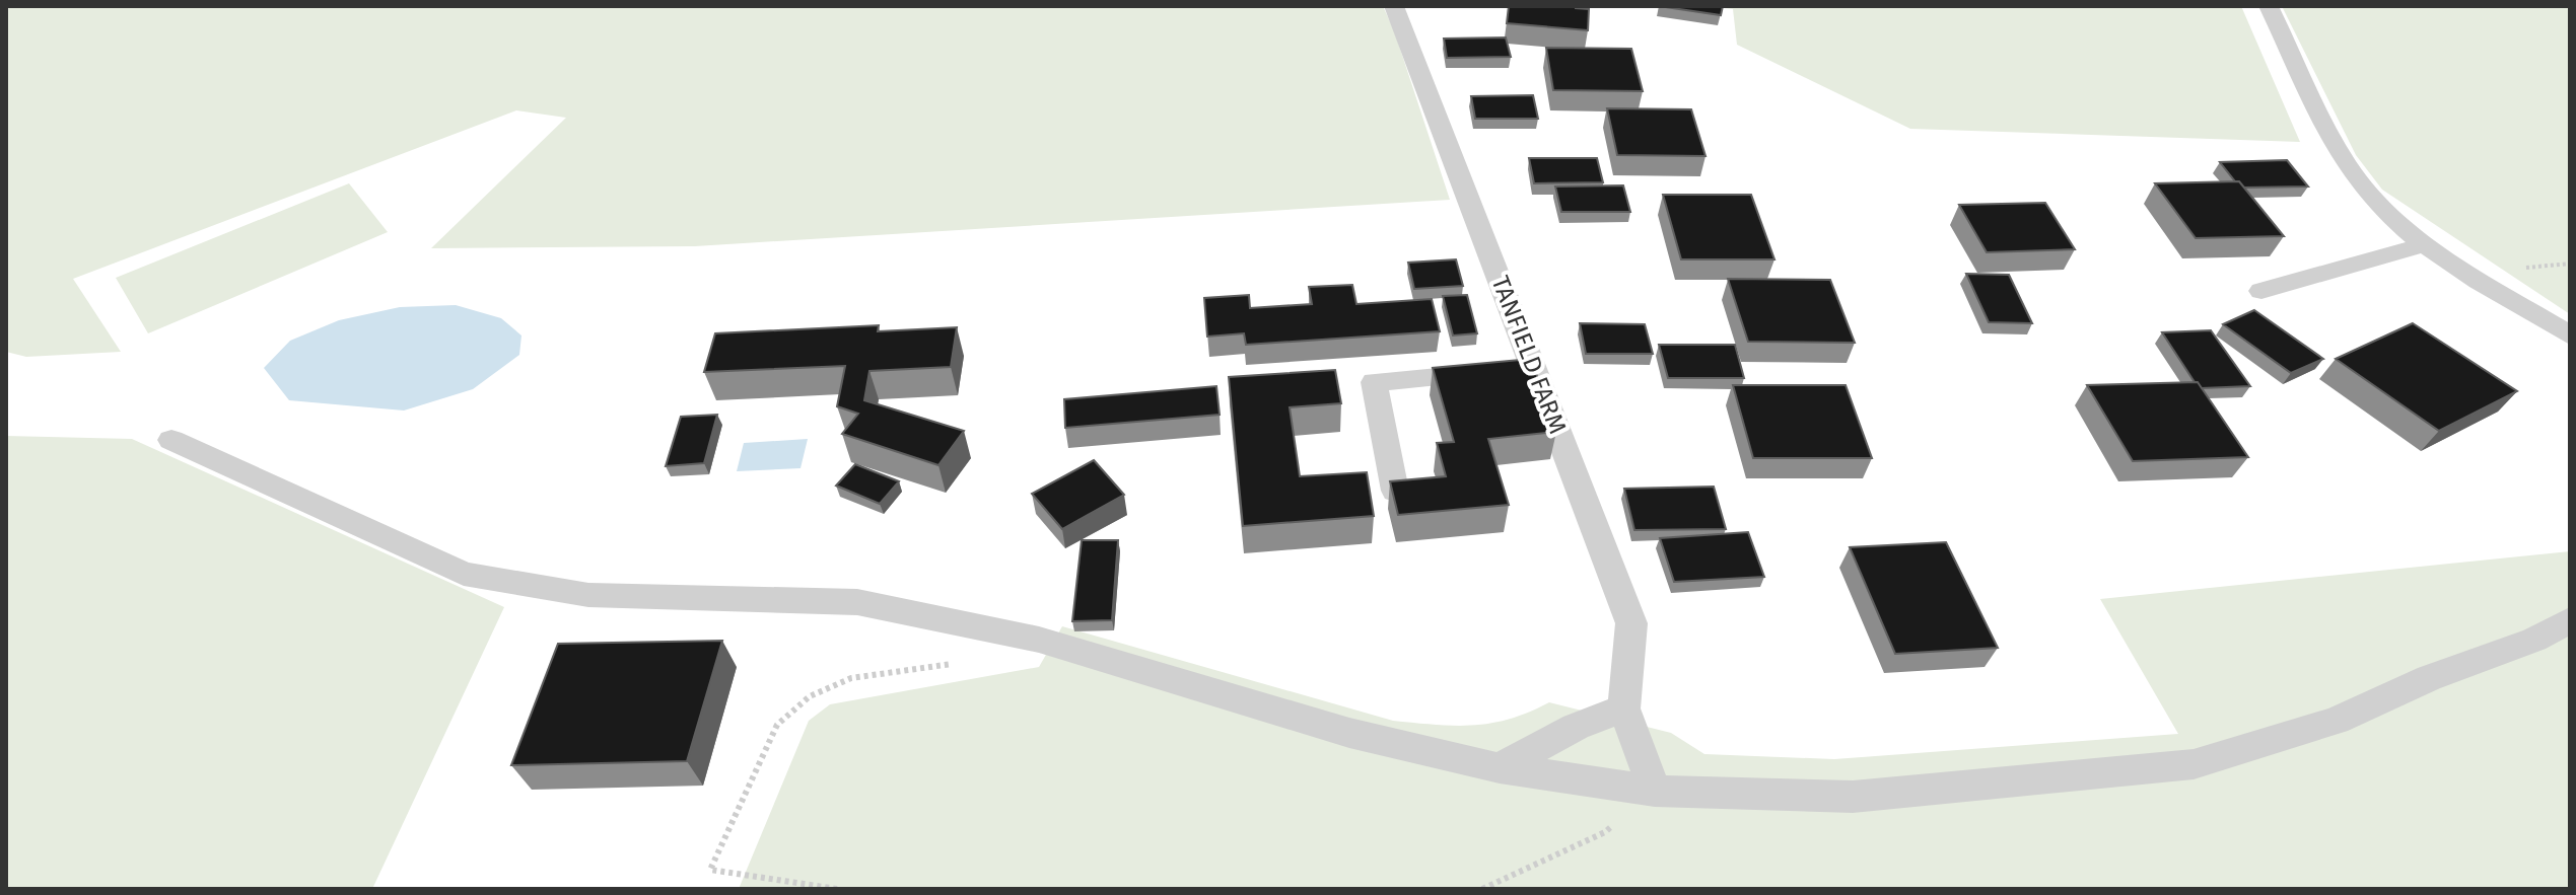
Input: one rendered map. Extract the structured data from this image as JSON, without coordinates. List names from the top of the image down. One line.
{"streets":{"lane":["TANFIELD FARM"]}}
